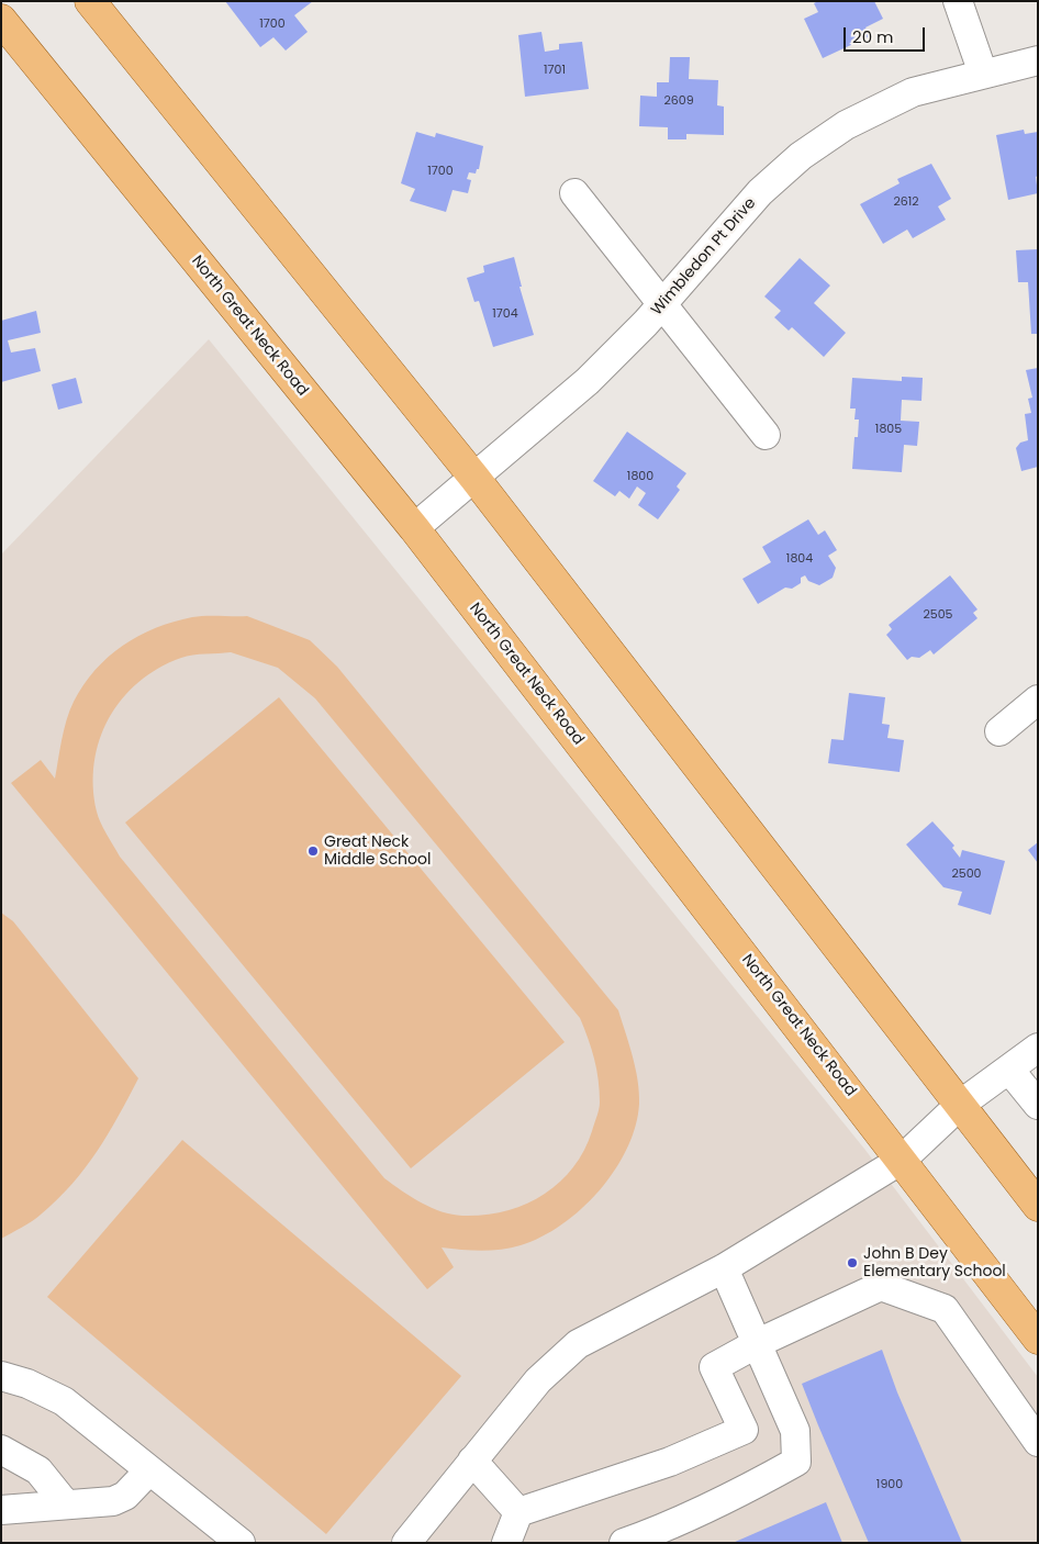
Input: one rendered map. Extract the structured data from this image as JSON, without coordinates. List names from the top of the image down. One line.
{"streets":{"main road":["North Great Neck Road"],"street":["Wimbledon Pt Drive"]},"crossings":[["Wimbledon Pt Drive","North Great Neck Road"]],"places":["Great Neck Middle School","John B Dey Elementary School"],"house_numbers":["1700","1701","2609","1700","2612","1704","1805","1800","1804","2505","2500","1900"],"scale_bar":"20 m"}
